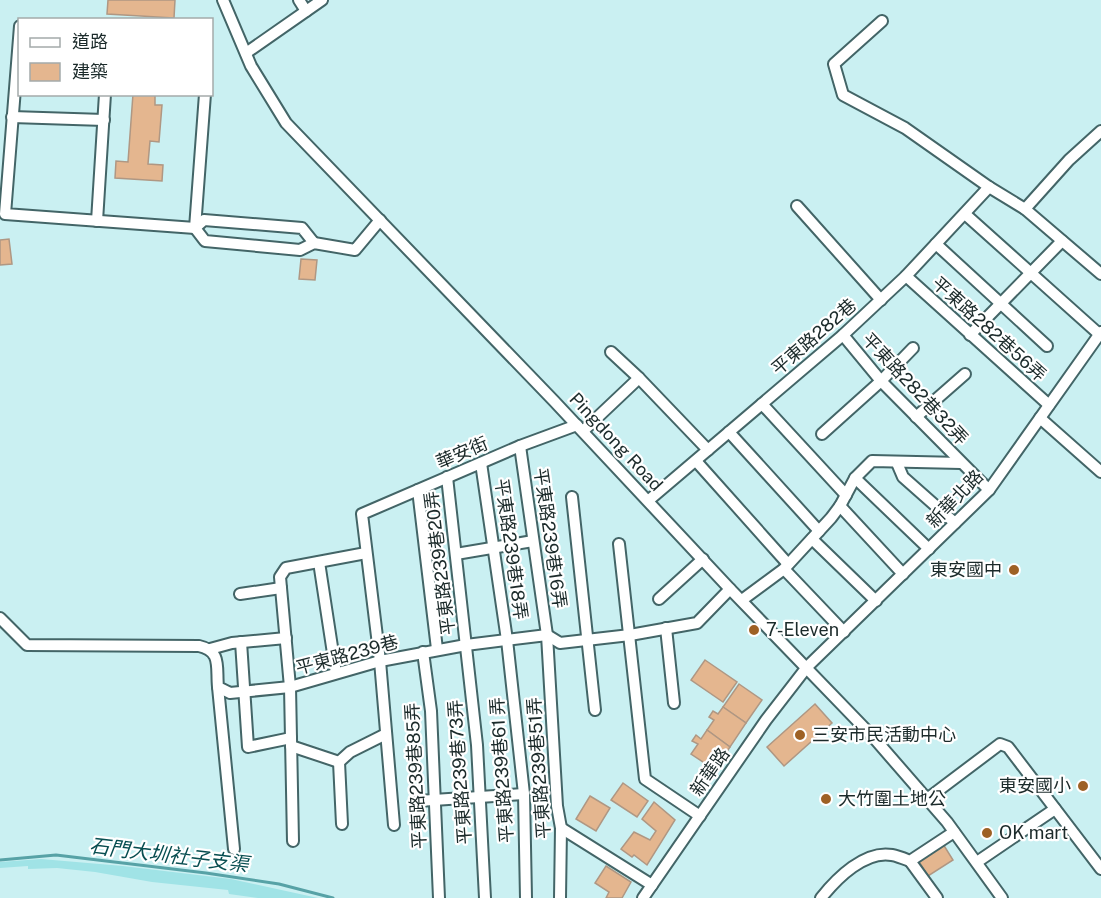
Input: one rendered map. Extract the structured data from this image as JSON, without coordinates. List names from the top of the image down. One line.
{"streets":{"street":["平東路282巷56弄","平東路282巷","平東路282巷32弄","Pingdong Road","華安街","新華北路","平東路239巷16弄","平東路239巷18弄","平東路239巷20弄","平東路239巷","平東路239巷51弄","平東路239巷61 弄","平東路239巷73弄","新華路","平東路239巷85弄"]},"crossings":[["平東路282巷56弄","平東路282巷"],["平東路282巷56弄","新華北路"],["平東路282巷","平東路282巷32弄"],["平東路282巷","Pingdong Road"],["平東路282巷32弄","新華北路"],["Pingdong Road","華安街"],["Pingdong Road","新華北路"],["Pingdong Road","平東路239巷"],["Pingdong Road","新華路"],["華安街","平東路239巷16弄"],["華安街","平東路239巷18弄"],["華安街","平東路239巷20弄"],["新華北路","新華路"],["平東路239巷16弄","平東路239巷"],["平東路239巷16弄","平東路239巷51弄"],["平東路239巷18弄","平東路239巷"],["平東路239巷18弄","平東路239巷61 弄"],["平東路239巷20弄","平東路239巷"],["平東路239巷20弄","平東路239巷73弄"],["平東路239巷","平東路239巷51弄"],["平東路239巷","平東路239巷61 弄"],["平東路239巷","平東路239巷73弄"],["平東路239巷","平東路239巷85弄"]],"water":["石門大圳社子支渠"],"places":["東安國中","7-Eleven","三安市民活動中心","東安國小","大竹圍土地公","OK mart"],"legend":["道路","建築"]}
